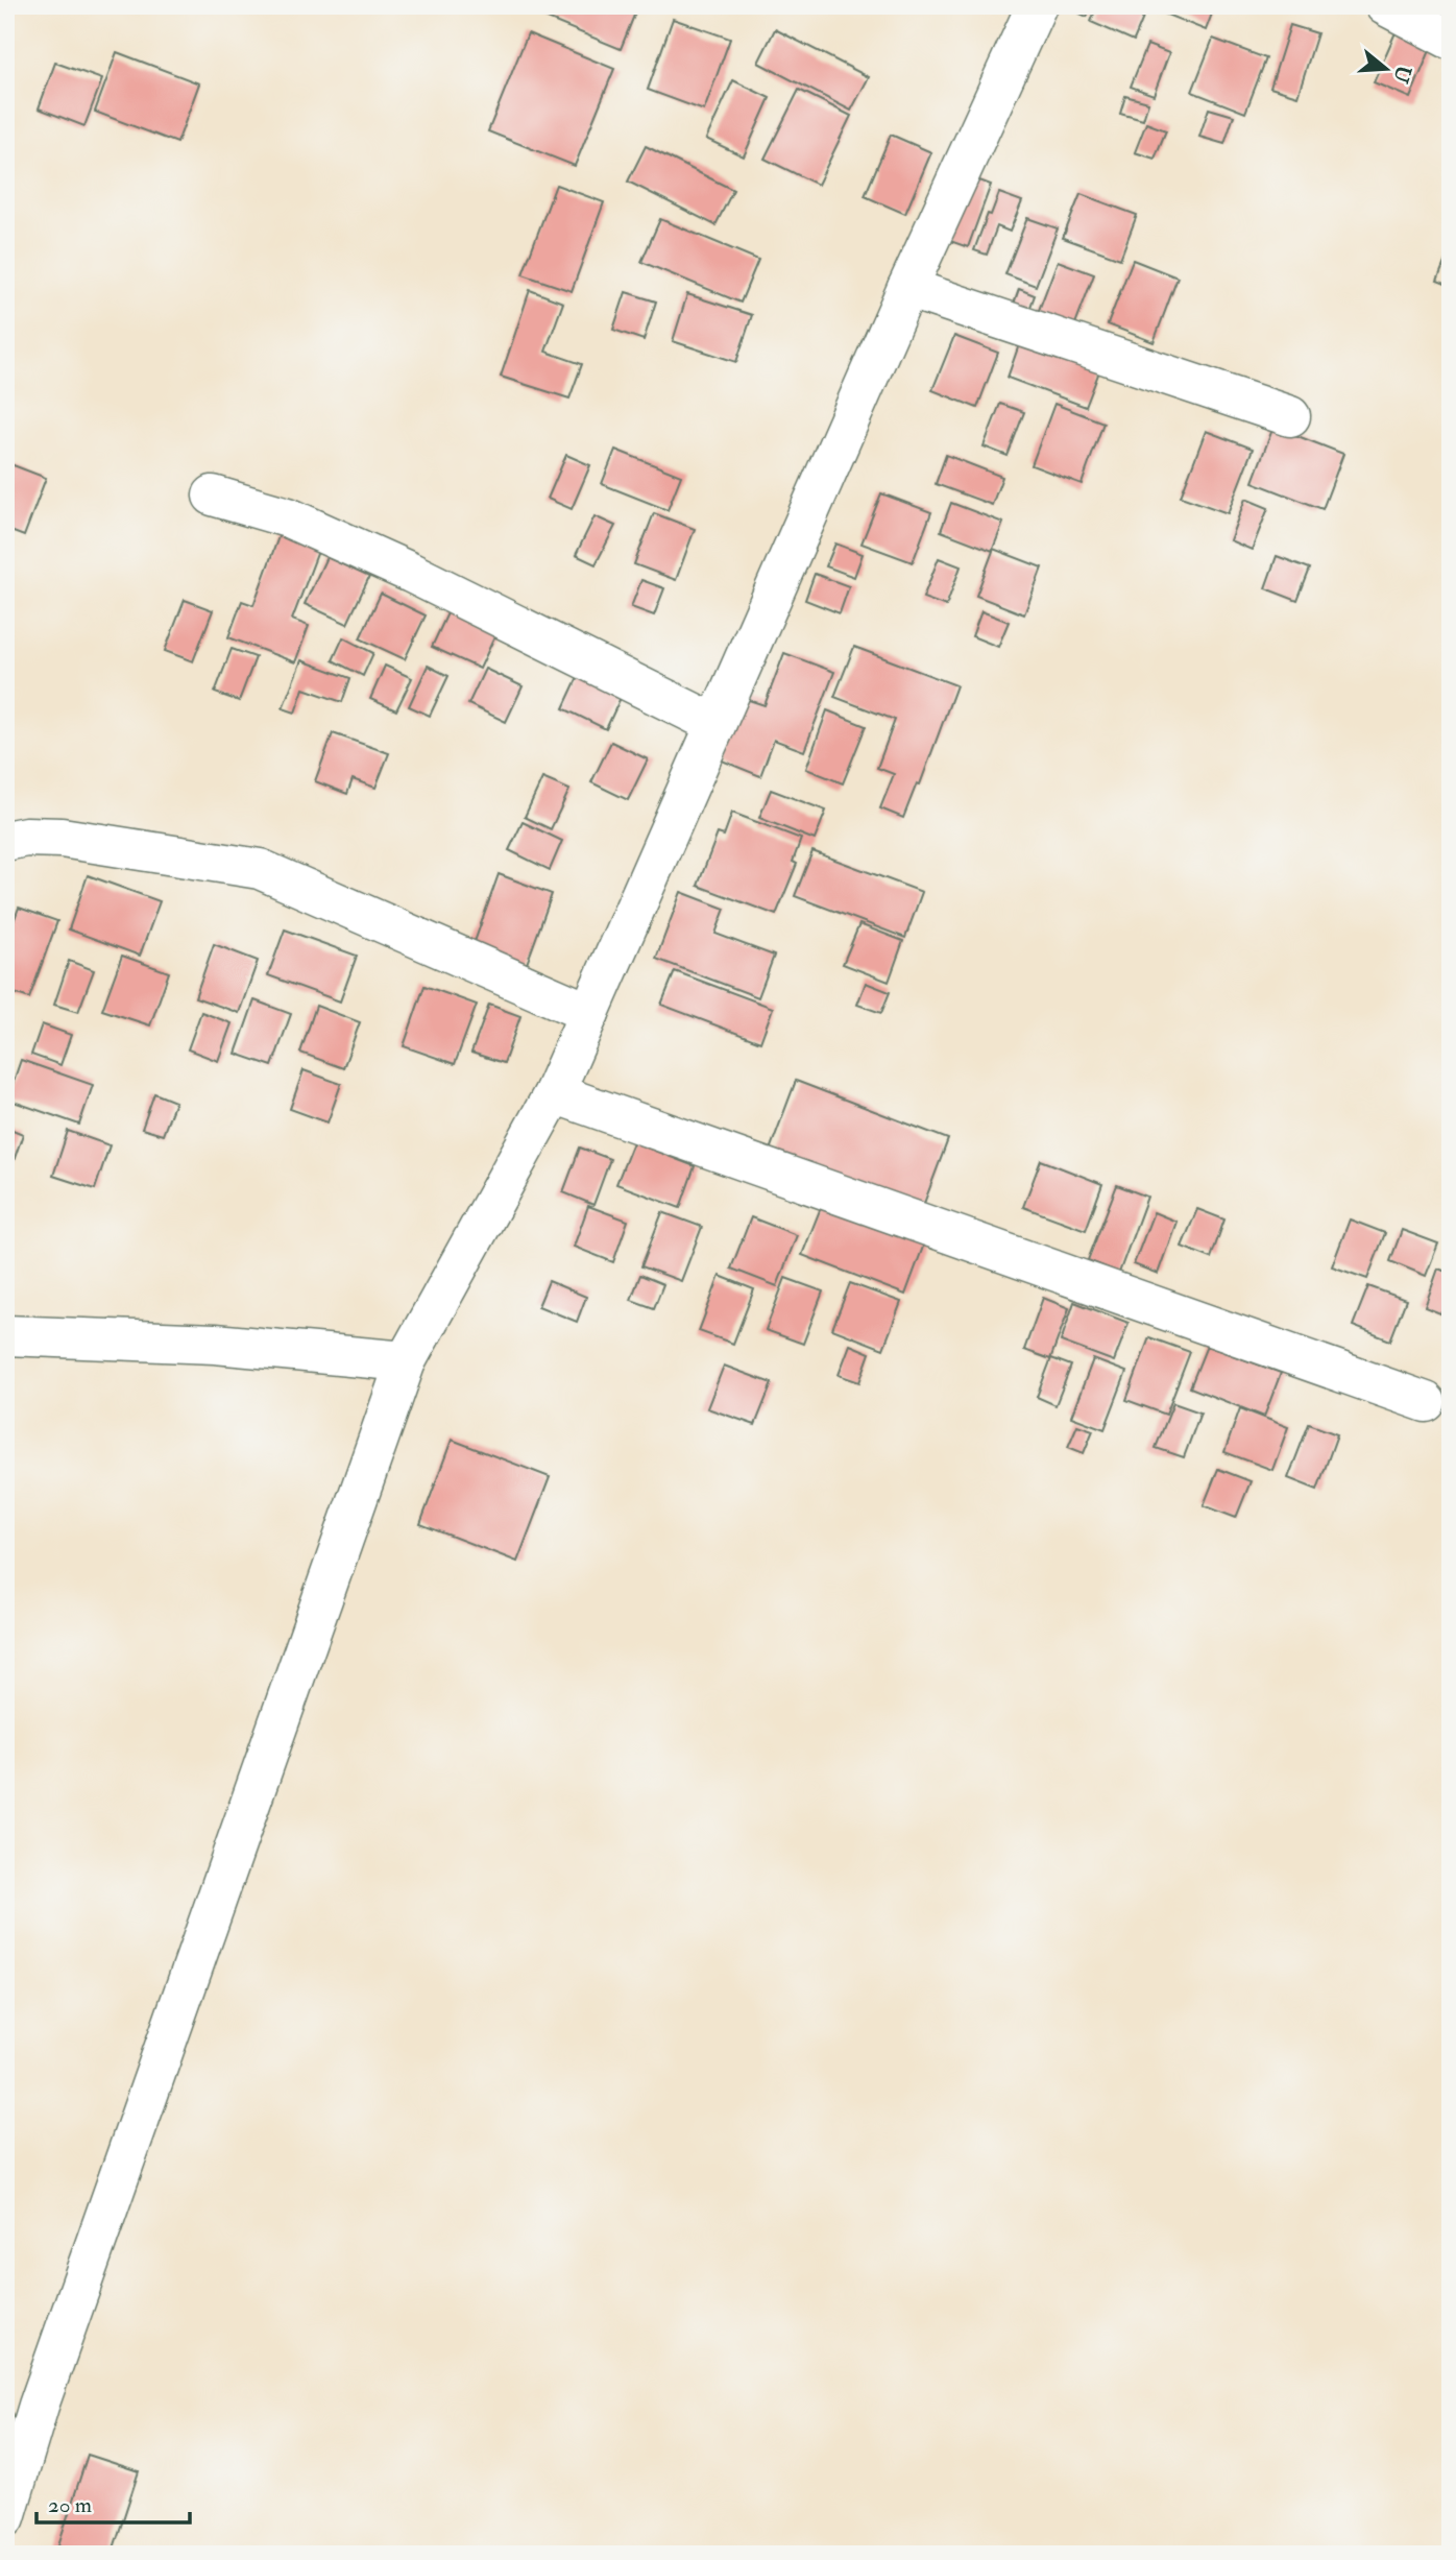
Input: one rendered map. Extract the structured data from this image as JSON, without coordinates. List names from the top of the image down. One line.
{"scale_bar":"20 m","north":"right"}
